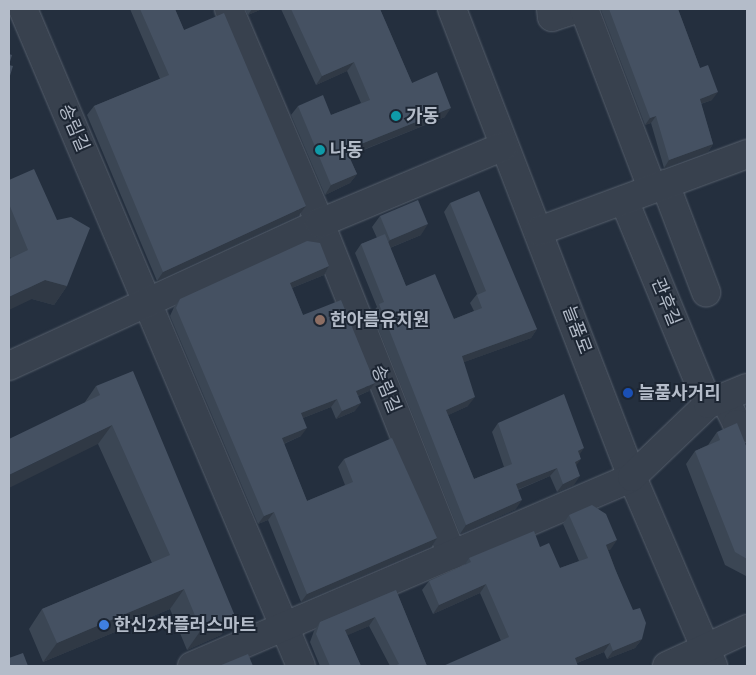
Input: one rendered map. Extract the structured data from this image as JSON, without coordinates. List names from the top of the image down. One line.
{"streets":{"street":["송림길","관후길","늘품로"]},"places":["가동","나동","한아름유치원","늘품사거리","한신2차플러스마트"]}
